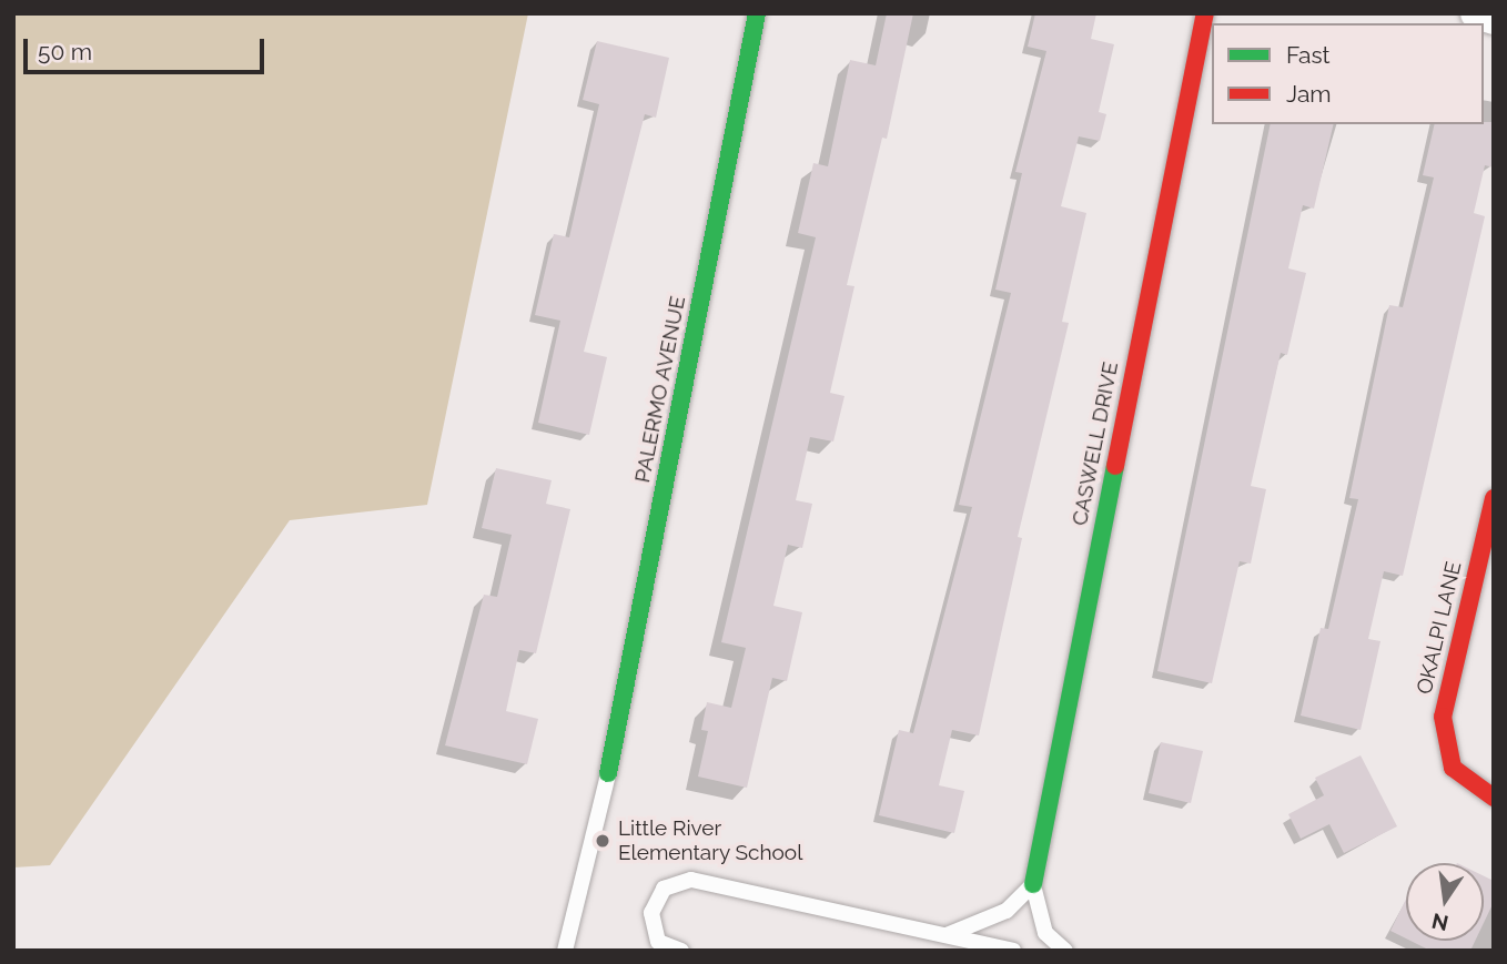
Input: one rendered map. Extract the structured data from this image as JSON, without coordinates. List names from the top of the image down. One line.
{"streets":{"street":["PALERMO AVENUE","CASWELL DRIVE","OKALPI LANE"]},"places":["Little River Elementary School"],"legend":["Fast","Jam"],"scale_bar":"50 m","north":"bottom"}
